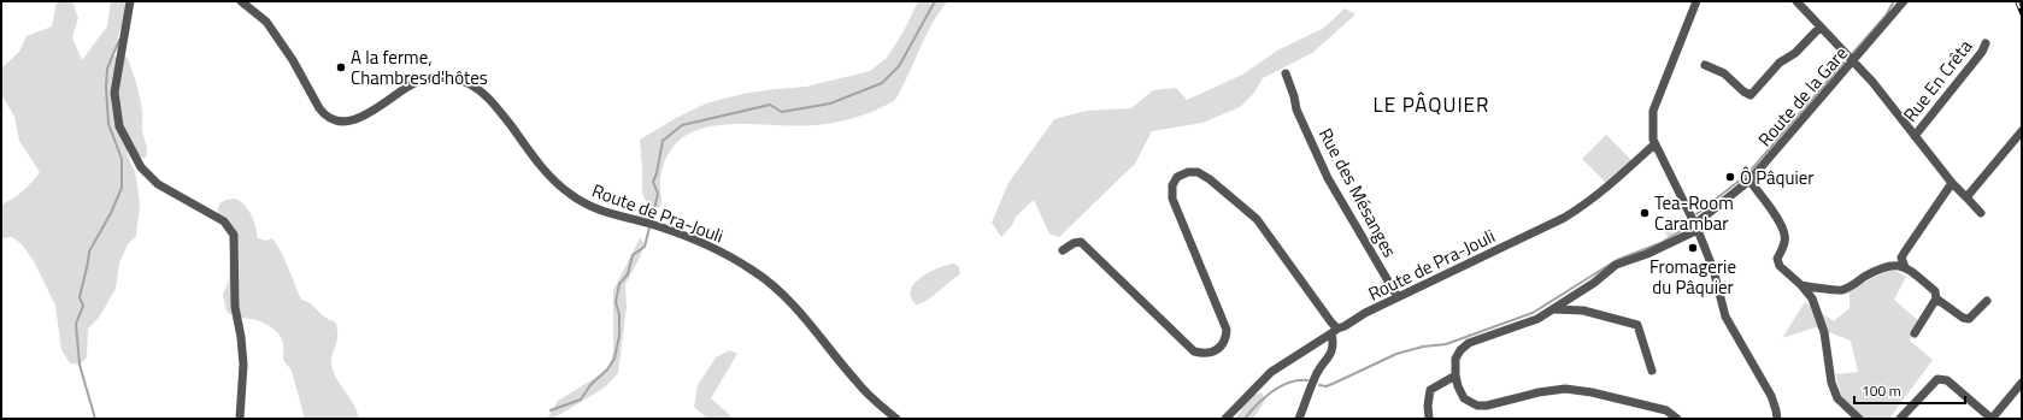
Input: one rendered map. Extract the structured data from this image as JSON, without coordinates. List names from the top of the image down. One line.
{"streets":{"street":["Rue En Crêta","Route de la Gare","Rue des Mésanges","Route de Pra-Jouli"]},"crossings":[["Rue En Crêta","Route de la Gare"],["Rue des Mésanges","Route de Pra-Jouli"]],"districts":["LE PÂQUIER"],"places":["A la ferme, Chambres d'hôtes","Ô Pâquier","Tea-Room Carambar","Fromagerie du Pâquier"],"scale_bar":"100 m"}
